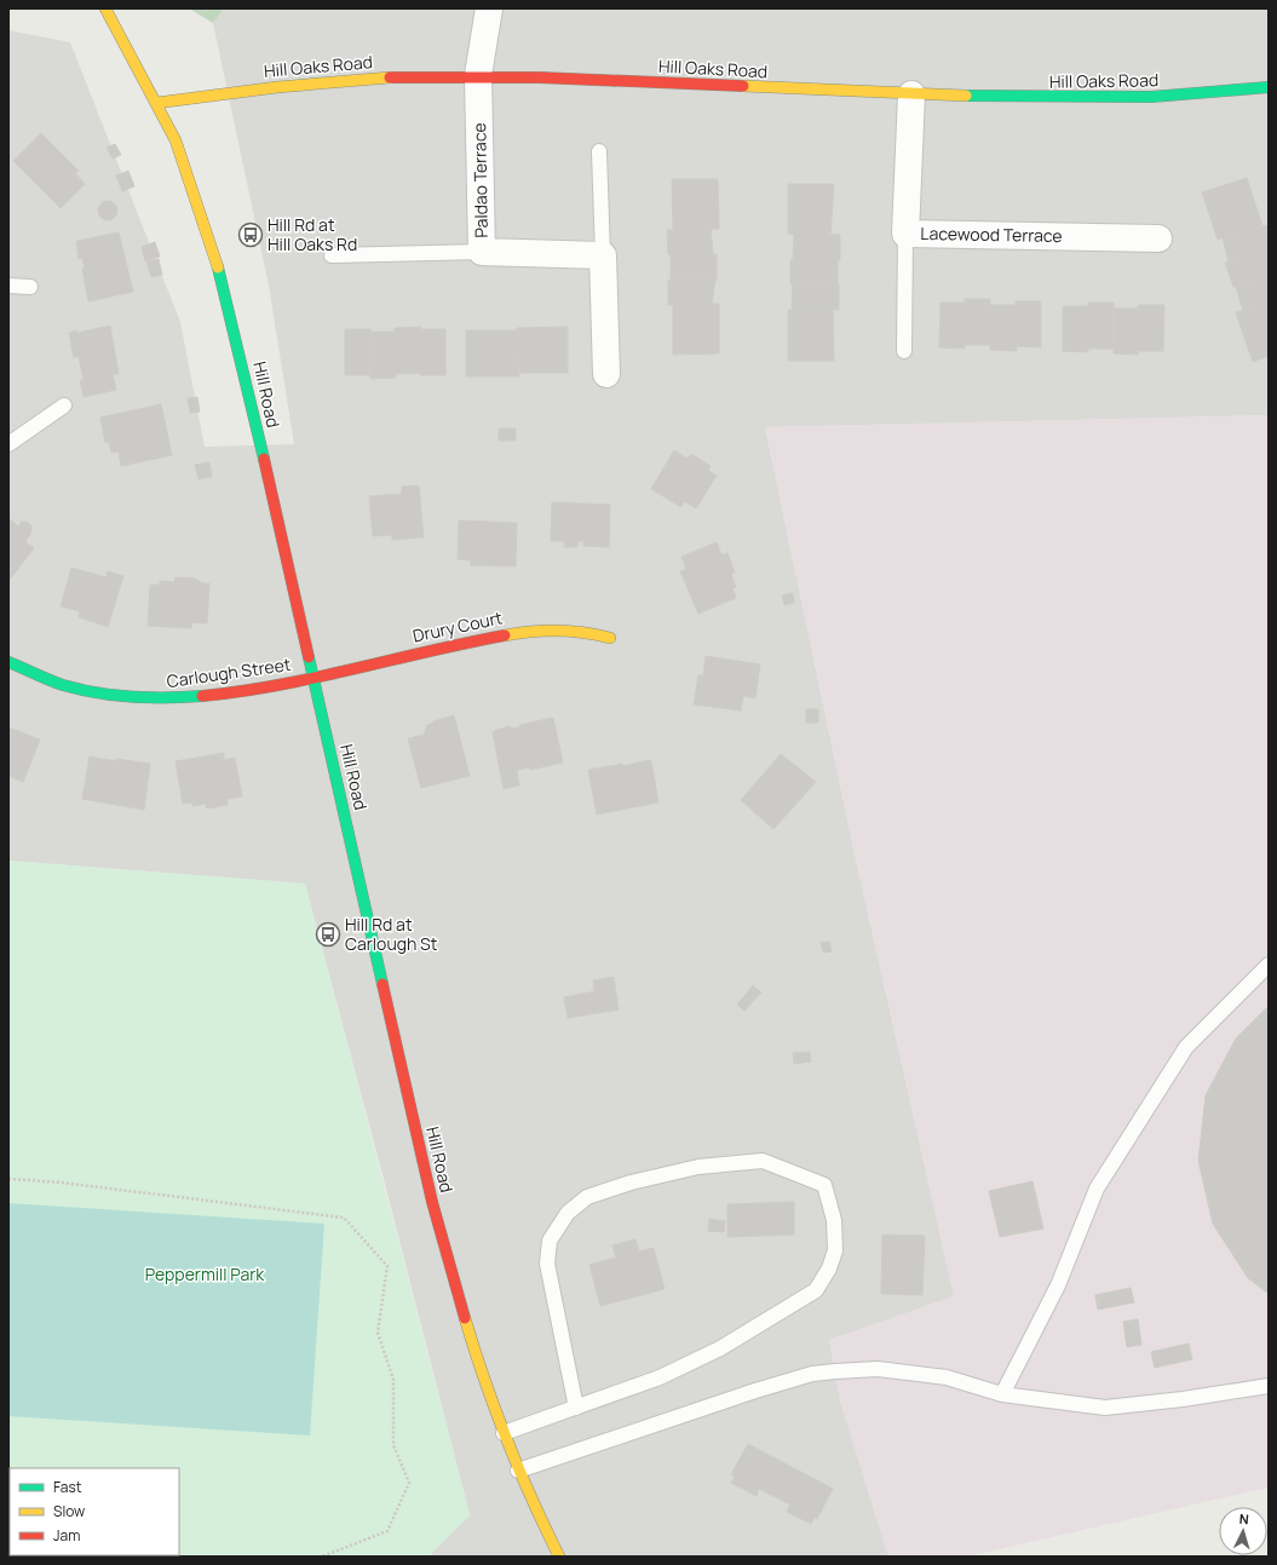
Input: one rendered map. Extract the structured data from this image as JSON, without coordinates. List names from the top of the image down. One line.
{"streets":{"street":["Hill Oaks Road","Paldao Terrace","Lacewood Terrace","Hill Road","Drury Court","Carlough Street"]},"crossings":[["Hill Oaks Road","Paldao Terrace"],["Hill Oaks Road","Lacewood Terrace"],["Hill Oaks Road","Hill Road"],["Hill Road","Drury Court"],["Hill Road","Carlough Street"],["Drury Court","Carlough Street"]],"parks":["Peppermill Park"],"places":{"bus stop":["Hill Rd at Hill Oaks Rd","Hill Rd at Carlough St"]},"legend":["Fast","Slow","Jam"],"north":"top"}
